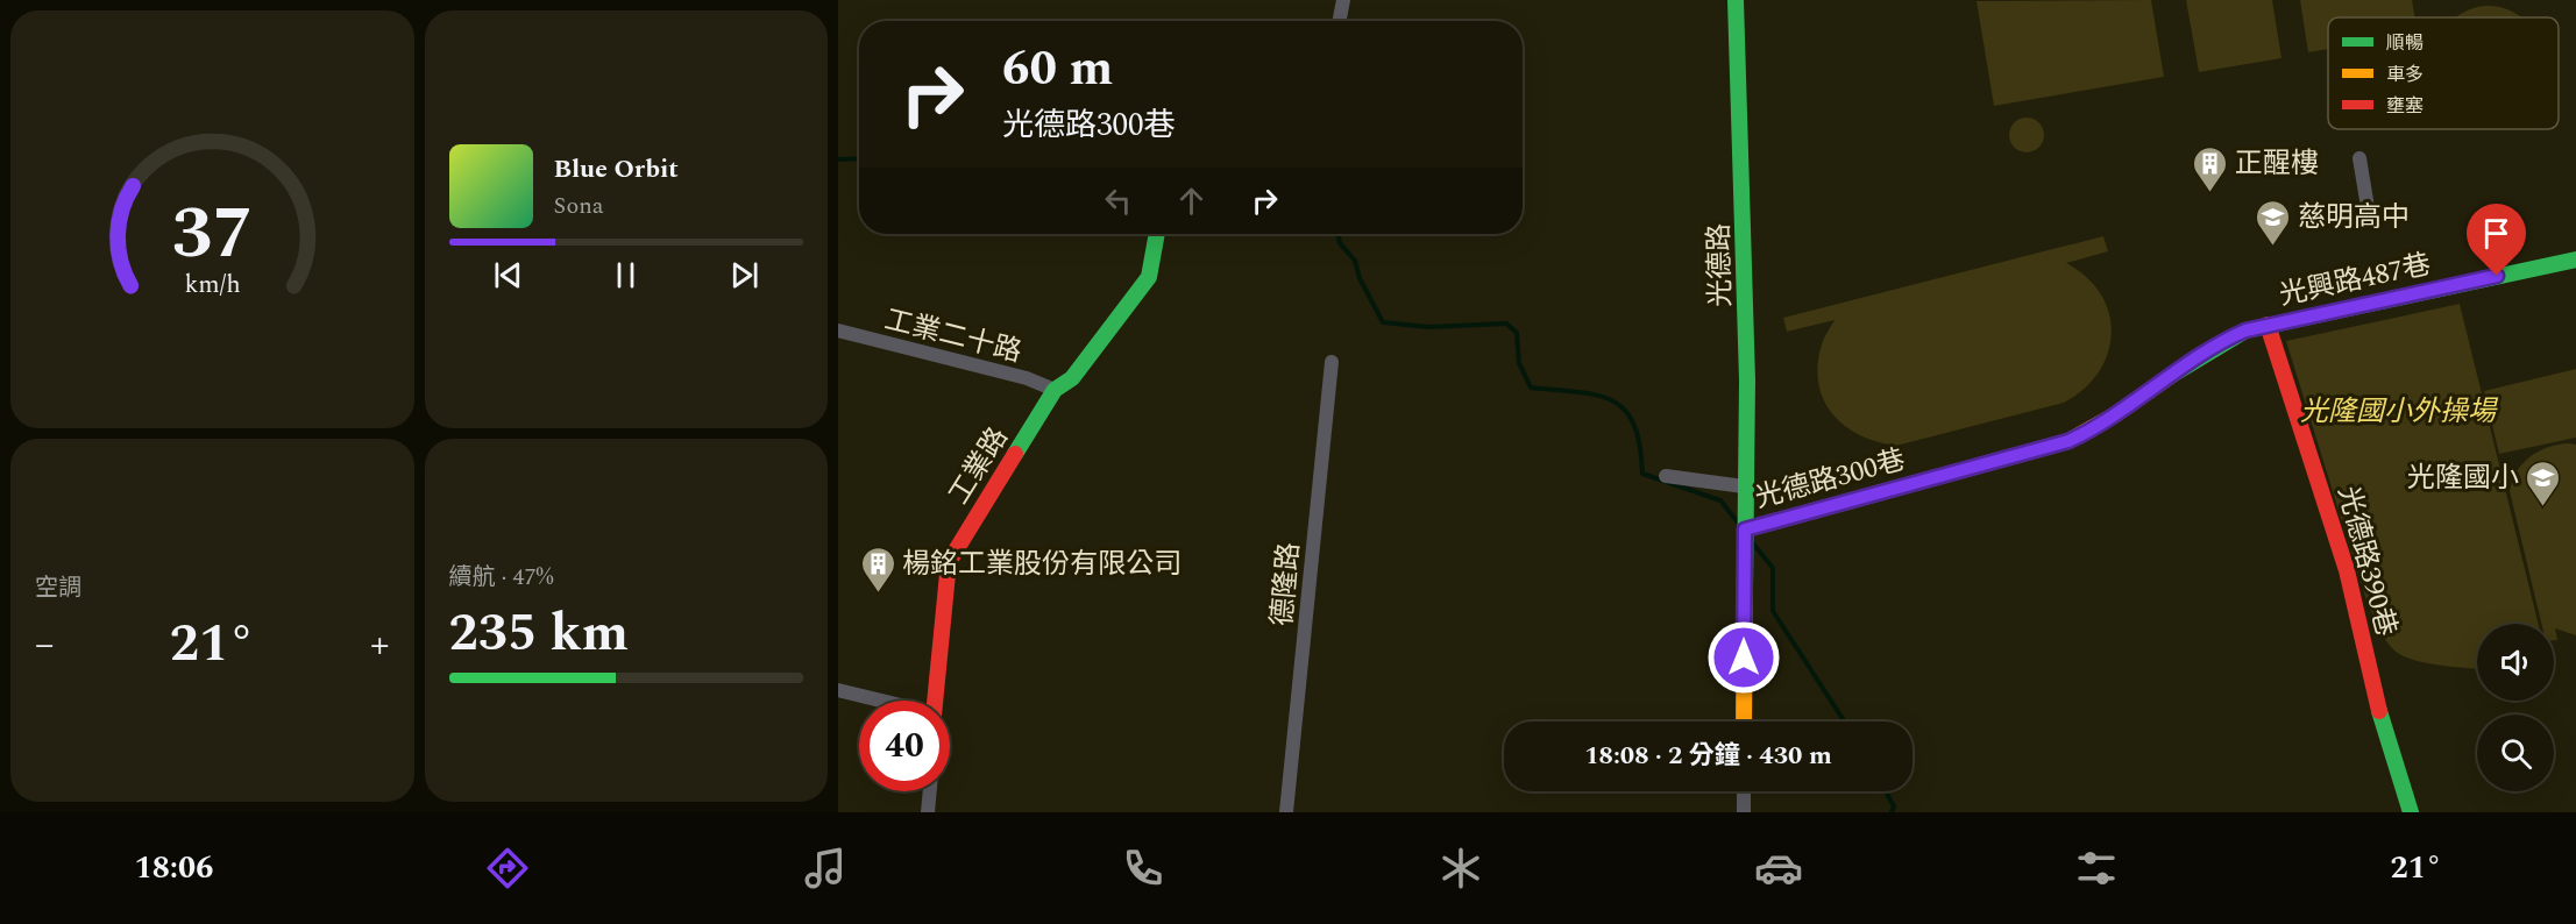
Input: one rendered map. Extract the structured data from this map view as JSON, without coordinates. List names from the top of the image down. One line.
{"streets":{"street":["光德路","光興路487巷","工業二十路","工業路","光德路300巷","光德路390巷","德隆路"]},"crossings":[["光德路","光德路300巷"],["光興路487巷","光德路300巷"],["光興路487巷","光德路390巷"],["工業二十路","工業路"],["光德路300巷","光德路390巷"]],"parks":["光隆國小外操場"],"places":{"building":["正醒樓","楊銘工業股份有限公司"],"school or university":["慈明高中","光隆國小"]},"legend":["順暢","車多","壅塞"],"page":{"turn":["60 m","光德路300巷"],"song":["Blue Orbit","Sona"],"tile":["空調",["續航 · 47%","235 km"]],"heat":["−","21°","+"],"limit":"40","trip":"18:08 · 2 分鐘 · 430 m","tabs":["18:06","21°"],"gauge":["37","km/h"]}}
